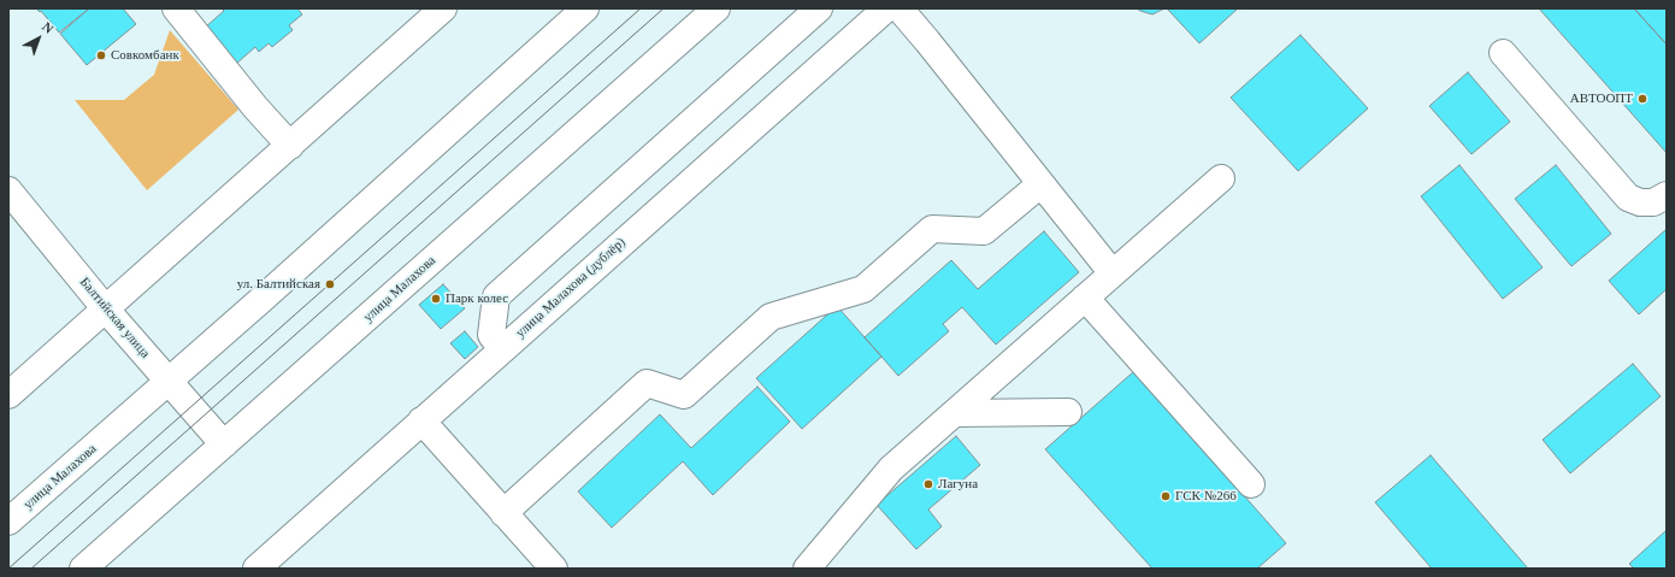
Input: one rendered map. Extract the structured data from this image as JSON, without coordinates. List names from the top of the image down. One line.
{"streets":{"main road":["улица Малахова (дублёр)","улица Малахова","Балтийская улица"]},"crossings":[["улица Малахова","Балтийская улица"]],"places":["Совкомбанк","АВТООПТ","ул. Балтийская","Парк колес","Лагуна","ГСК №266"],"north":"top right"}
